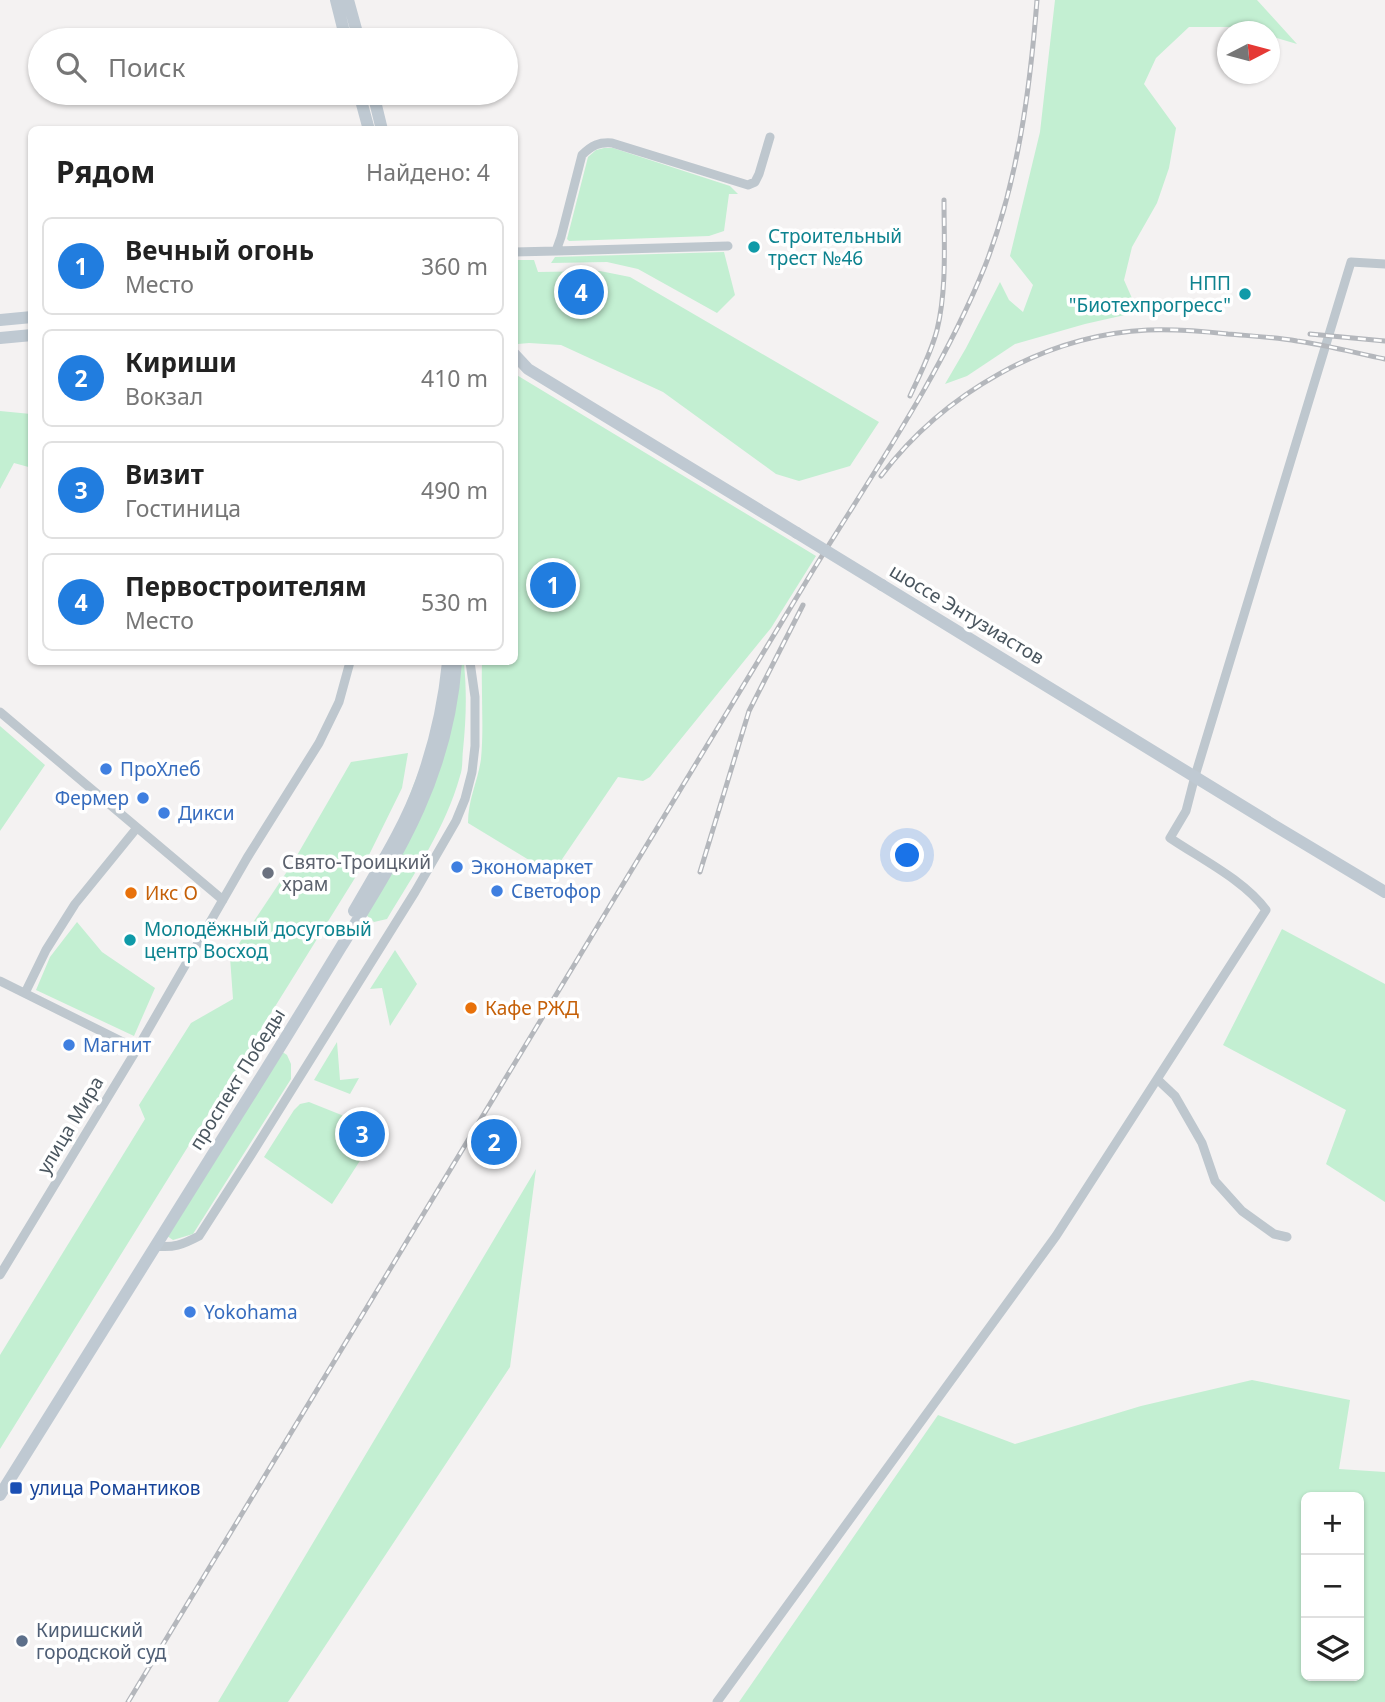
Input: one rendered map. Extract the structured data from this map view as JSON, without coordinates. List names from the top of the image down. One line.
{"streets":{"main road":["шоссе Энтузиастов","проспект Победы"],"street":["улица Мира"]},"places":{"other":["Строительный трест №46","НПП \"Биотехпрогресс\"","ПроХлеб","Фермер","Дикси","Экономаркет","Свято-Троицкий храм","Светофор","Икс О","Молодёжный досуговый центр Восход","Кафе РЖД","Магнит","Yokohama","Киришский городской суд"],"transit":["улица Романтиков"]},"north":"right","page":{"search":"Поиск","heading":["Рядом","Найдено: 4"],"list":[{"mark":"1","name":"Вечный огонь","note":"Место","value":"360 m"},{"mark":"2","name":"Кириши","note":"Вокзал","value":"410 m"},{"mark":"3","name":"Визит","note":"Гостиница","value":"490 m"},{"mark":"4","name":"Первостроителям","note":"Место","value":"530 m"}],"pins":["4","1","3","2"],"map_buttons":["+","−"]}}
